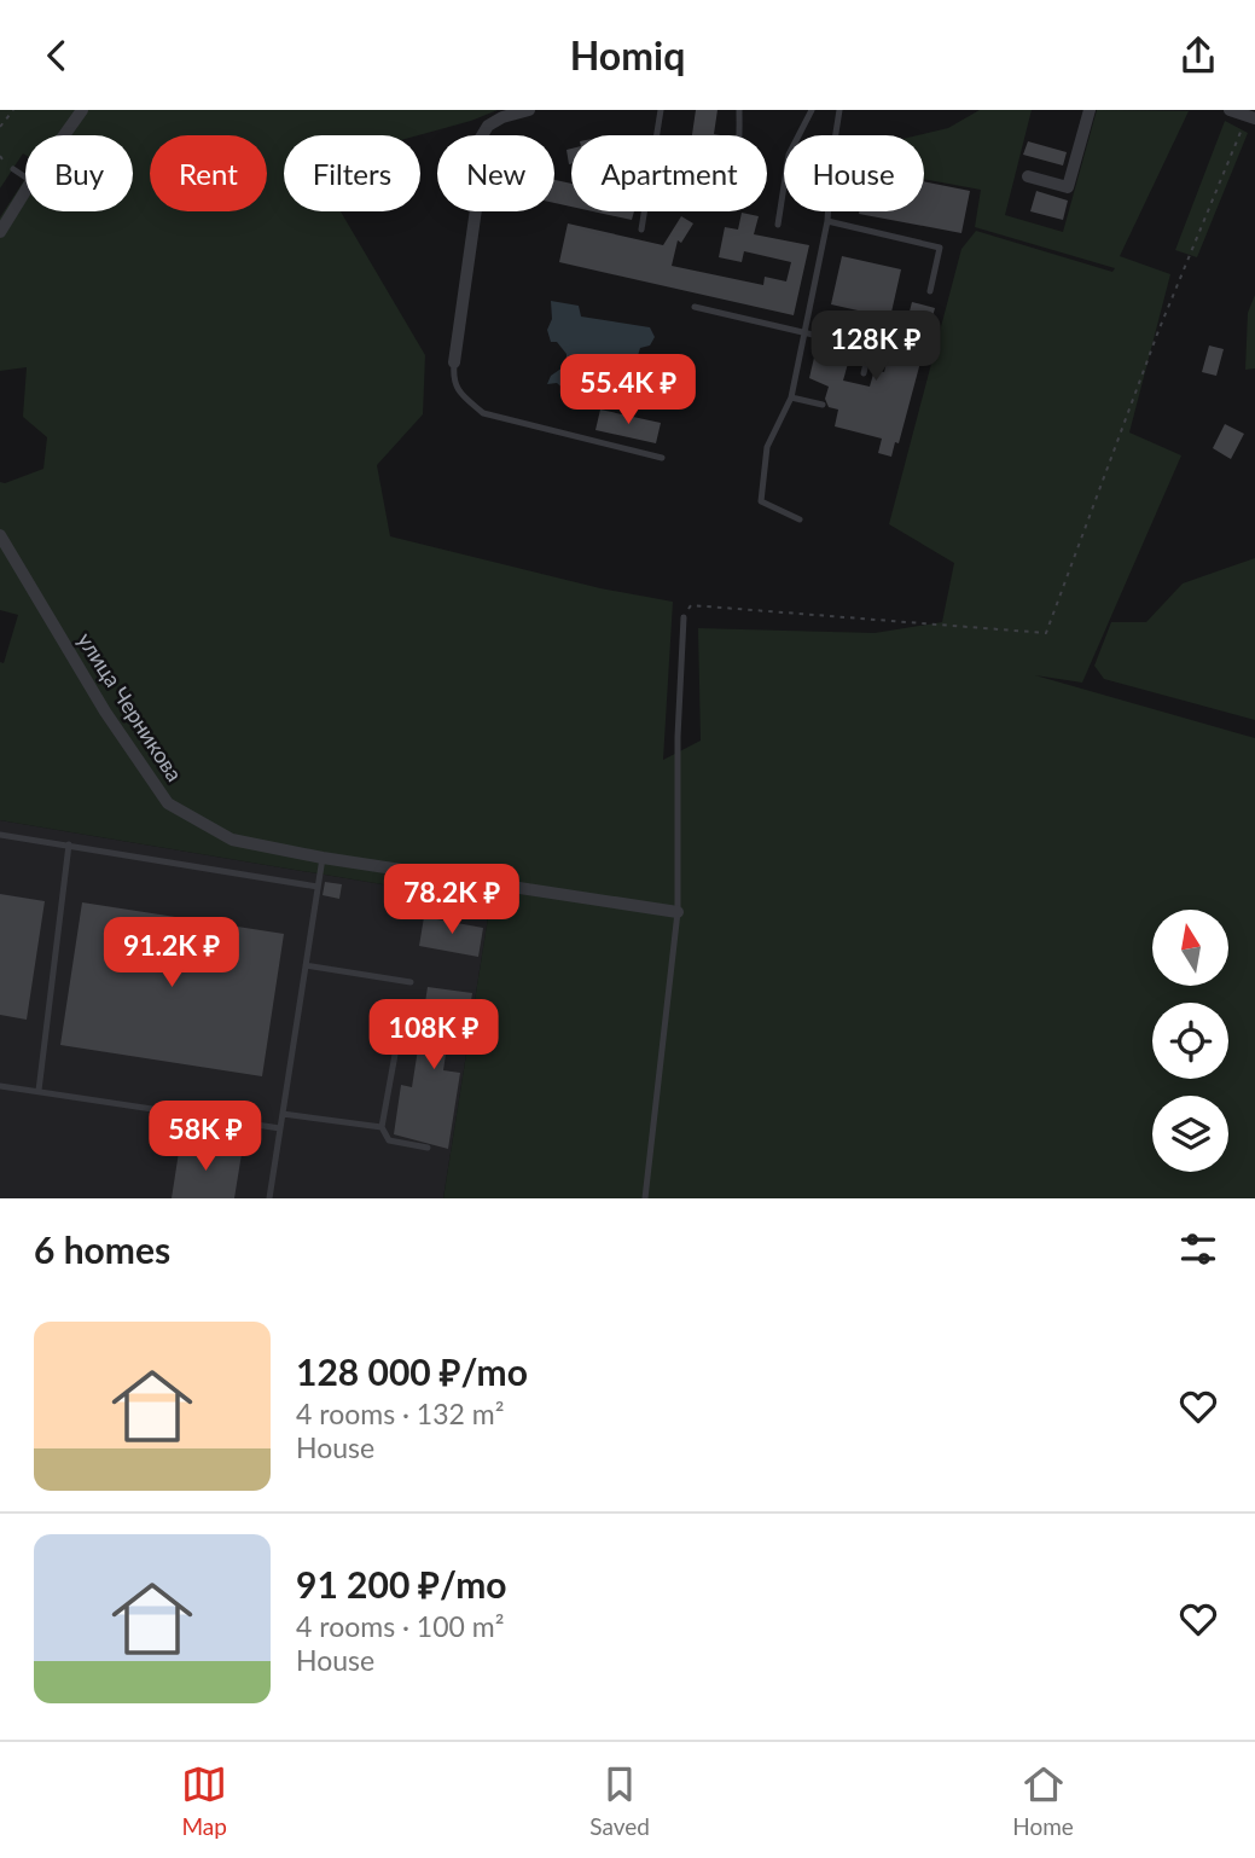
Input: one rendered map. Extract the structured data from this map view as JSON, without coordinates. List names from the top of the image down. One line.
{"streets":{"street":["улица Черникова"]},"north":"top","page":{"header":"Homiq","chip":["Buy","Rent","Filters","New","Apartment","House"],"price":["128K ₽","55.4K ₽","78.2K ₽","91.2K ₽","108K ₽","58K ₽"],"heading":"6 homes","list":[{"name":"128 000 ₽/mo","note":"4 rooms · 132 m² · House"},{"name":"91 200 ₽/mo","note":"4 rooms · 100 m² · House"}],"tabs":["Map","Saved","Home"]}}
